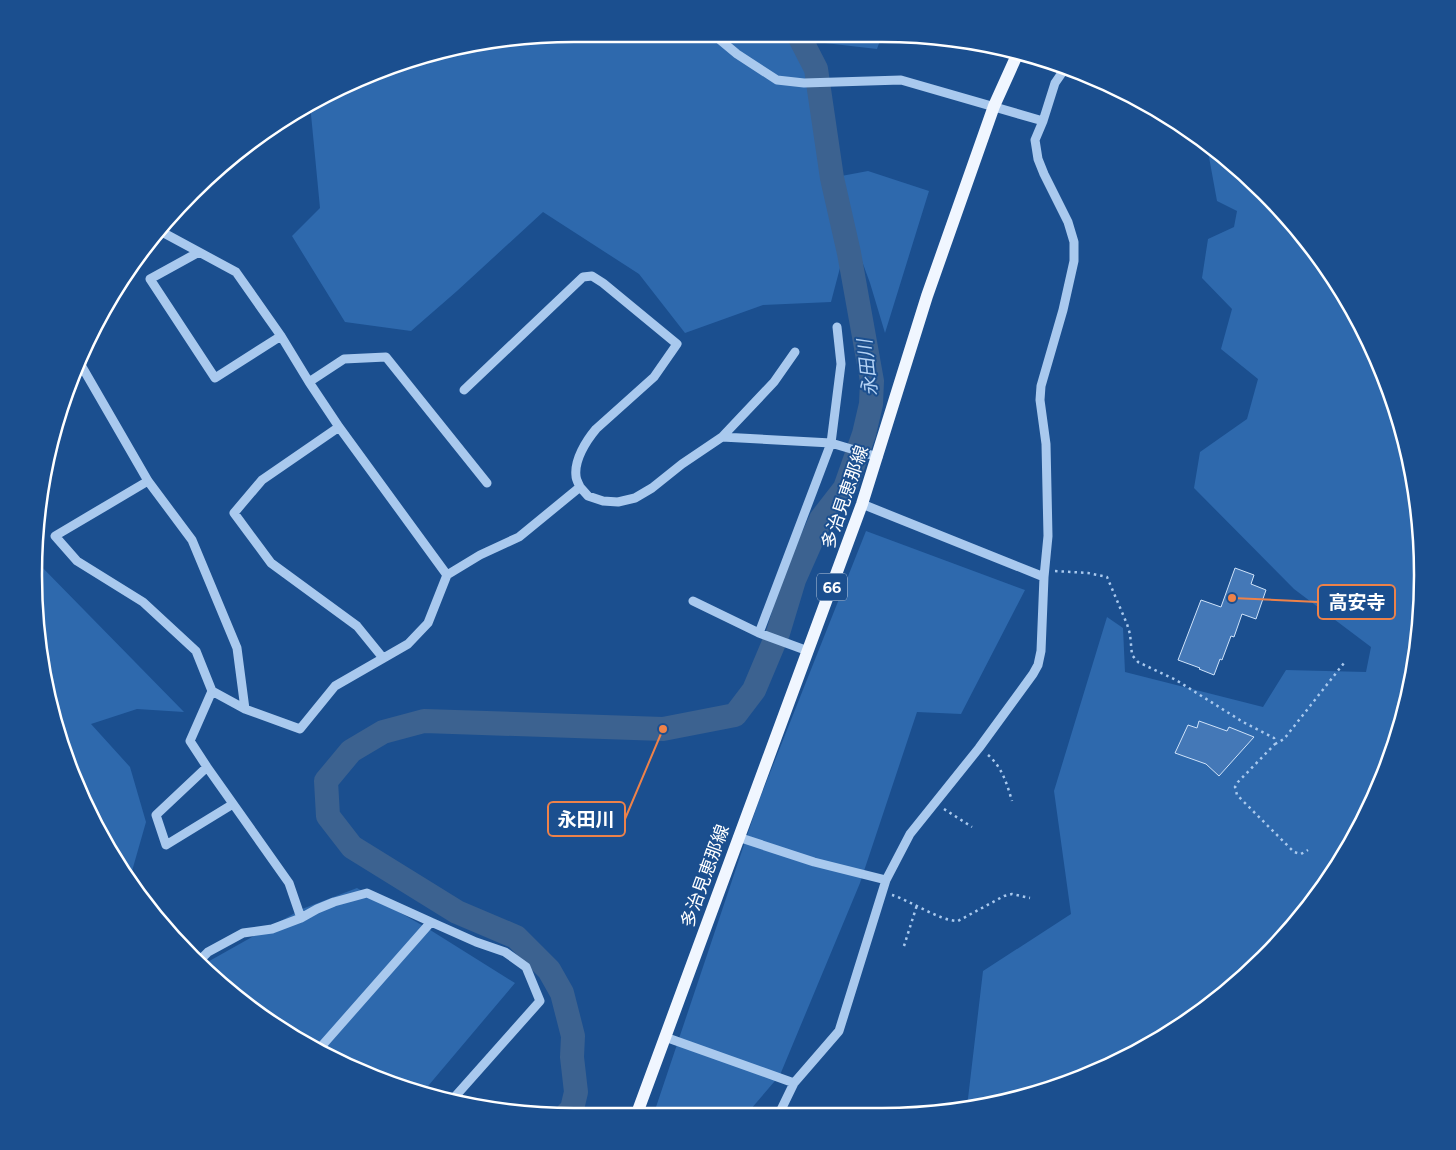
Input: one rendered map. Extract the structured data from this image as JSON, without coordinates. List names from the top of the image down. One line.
{"streets":{"main road":["多治見恵那線","66"]},"water":["永田川"],"places":["高安寺","永田川"]}
